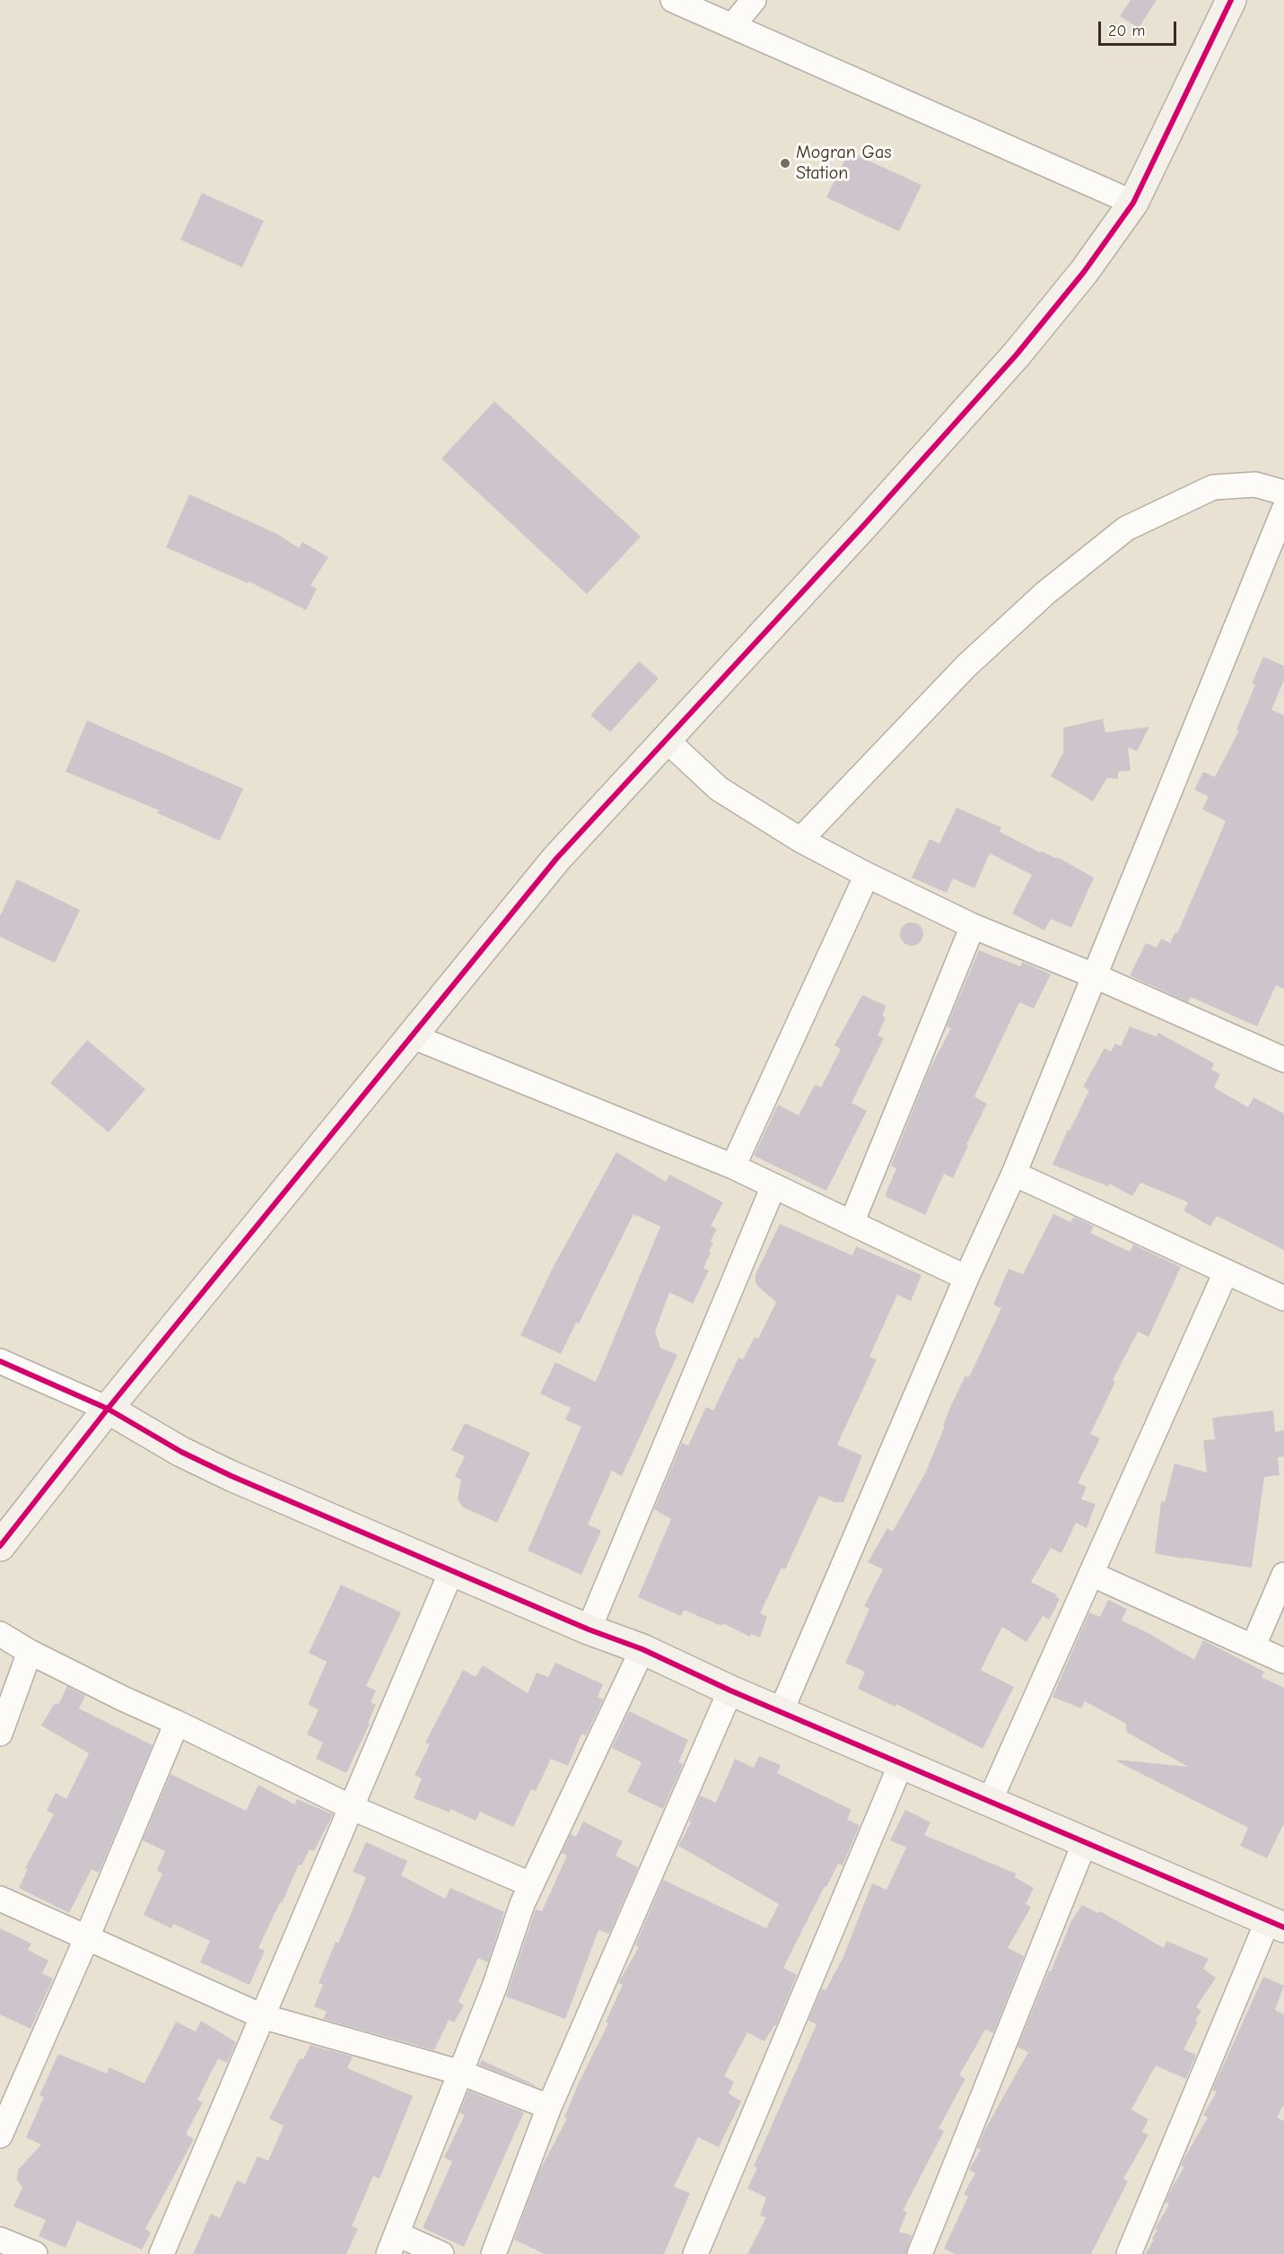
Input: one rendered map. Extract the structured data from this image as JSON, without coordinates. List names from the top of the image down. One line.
{"places":["Mogran Gas Station"],"scale_bar":"20 m"}
